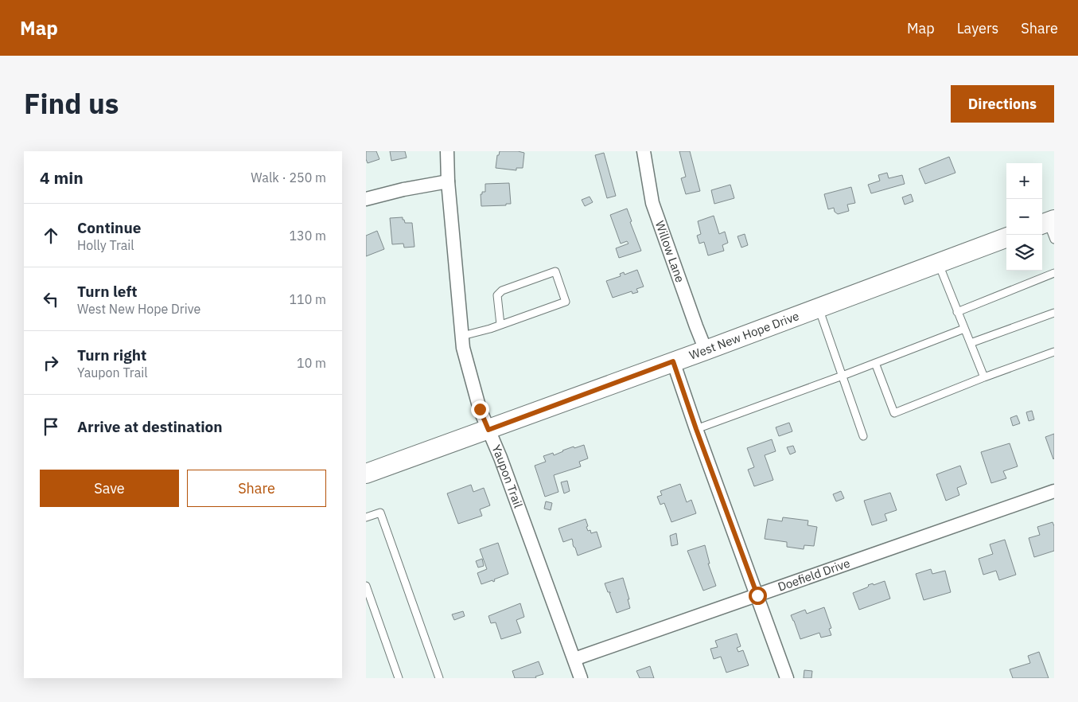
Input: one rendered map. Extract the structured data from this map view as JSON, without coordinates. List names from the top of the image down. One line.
{"streets":{"main road":["West New Hope Drive"],"street":["Willow Lane","Yaupon Trail","Doefield Drive"]},"crossings":[["Willow Lane","West New Hope Drive"],["West New Hope Drive","Yaupon Trail"],["Yaupon Trail","Doefield Drive"]],"page":{"header":"Map","nav":["Map","Layers","Share"],"title":"Find us","buttons":["Directions",["Save","Share"]],"heading":["4 min","Walk · 250 m"],"map_buttons":["+","−"],"list":[["Continue","Holly Trail","130 m"],["Turn left","West New Hope Drive","110 m"],["Turn right","Yaupon Trail","10 m"],"Arrive at destination"]}}
